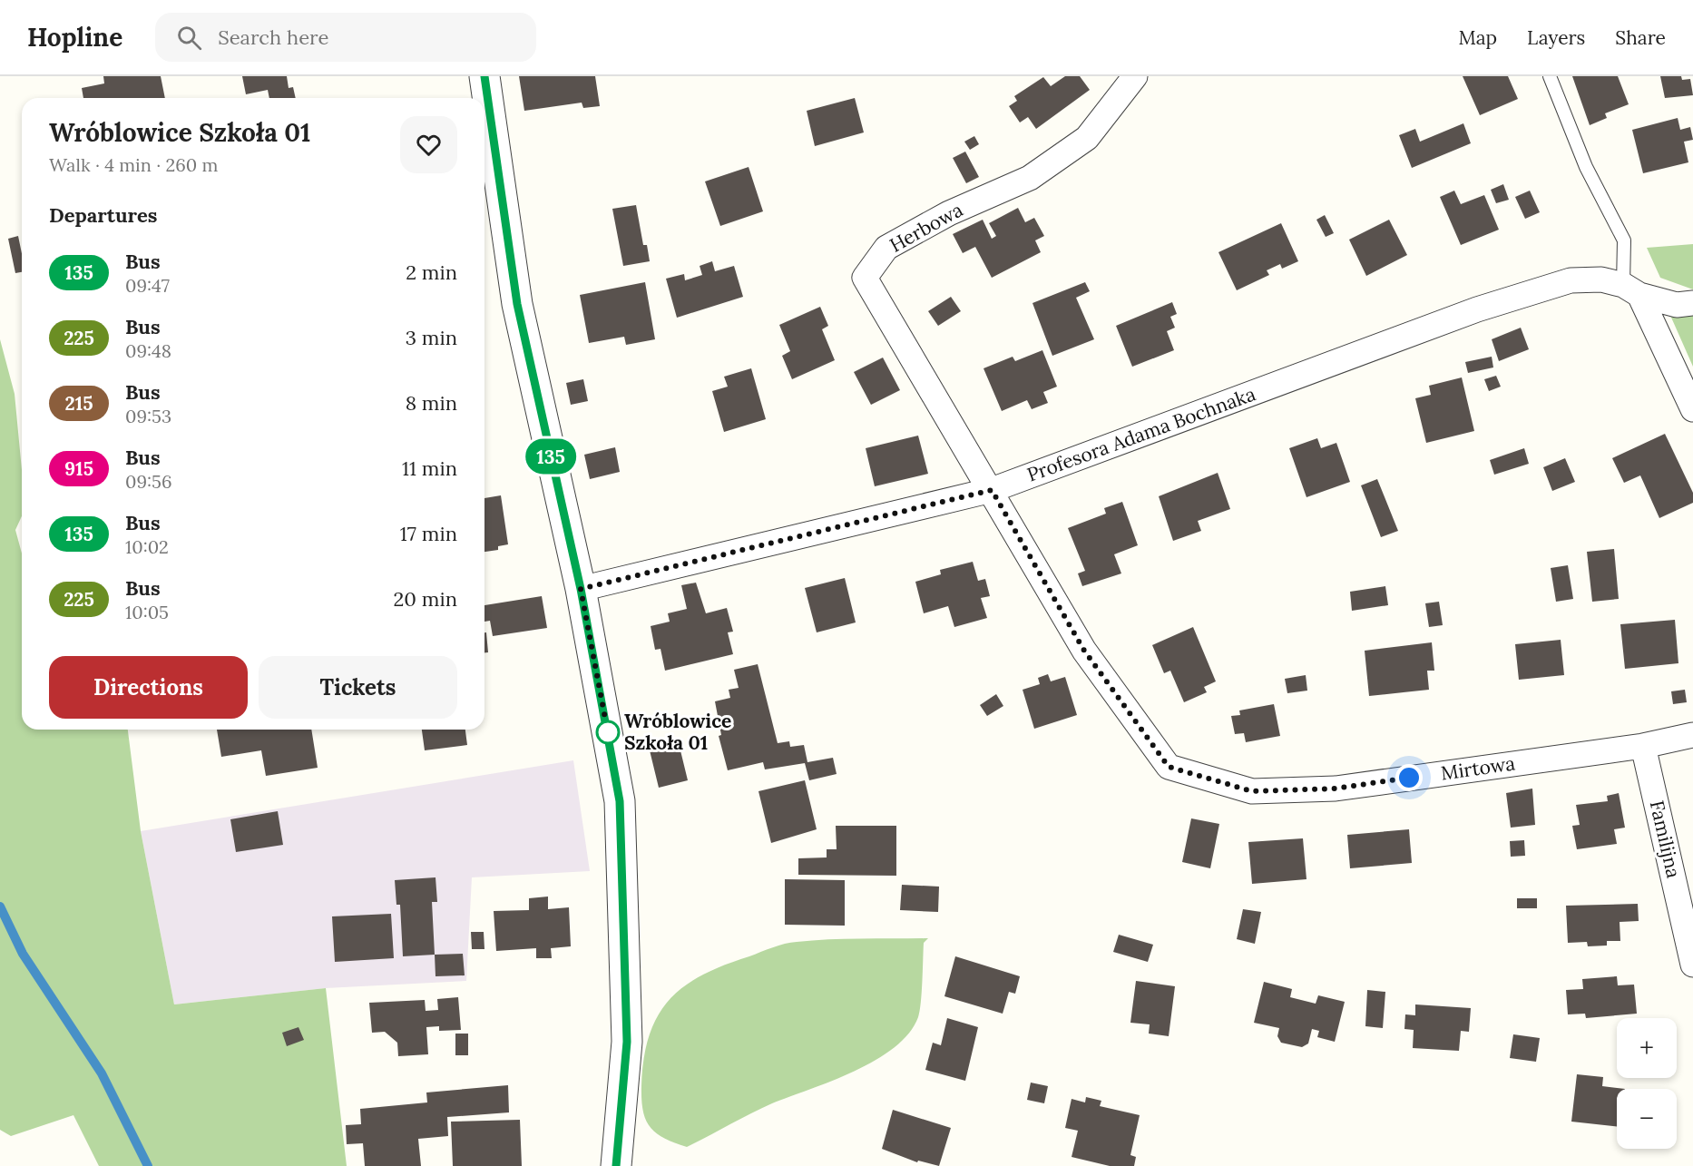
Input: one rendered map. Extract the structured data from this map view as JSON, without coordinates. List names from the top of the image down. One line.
{"streets":{"street":["Herbowa","Profesora Adama Bochnaka","Mirtowa","Familijna"]},"crossings":[["Herbowa","Profesora Adama Bochnaka"],["Herbowa","Mirtowa"],["Profesora Adama Bochnaka","Mirtowa"],["Mirtowa","Familijna"]],"places":["Wróblowice Szkoła 01"],"lines":["bus line 135"],"page":{"header":"Hopline","search":"Search here","nav":["Map","Layers","Share"],"on_map":"135","heading":[["Wróblowice Szkoła 01","Walk · 4 min · 260 m"],"Departures"],"list":[{"mark":"135","name":"Bus","note":"09:47","value":"2 min"},{"mark":"225","name":"Bus","note":"09:48","value":"3 min"},{"mark":"215","name":"Bus","note":"09:53","value":"8 min"},{"mark":"915","name":"Bus","note":"09:56","value":"11 min"},{"mark":"135","name":"Bus","note":"10:02","value":"17 min"},{"mark":"225","name":"Bus","note":"10:05","value":"20 min"}],"buttons":["Directions","Tickets"],"map_buttons":["+","−"]}}
